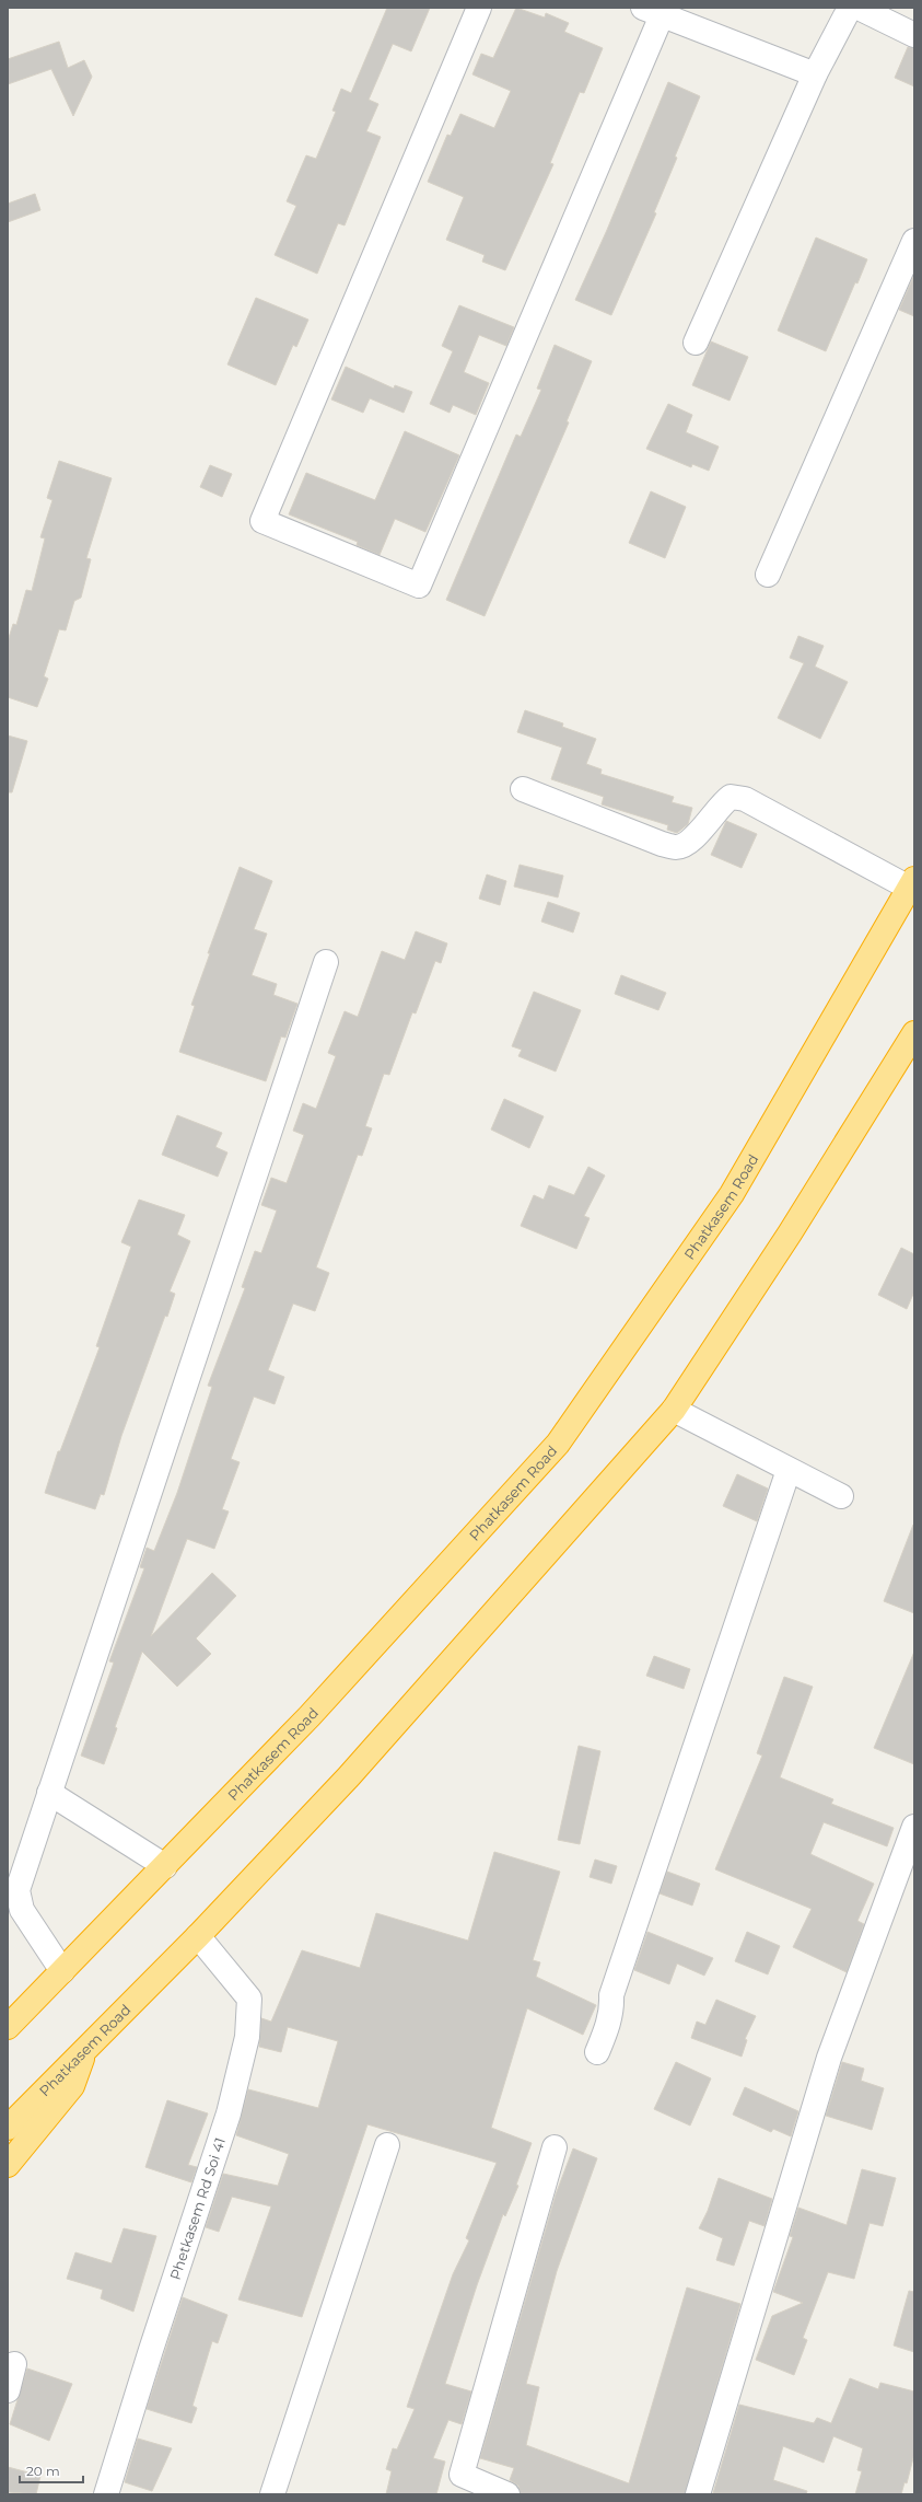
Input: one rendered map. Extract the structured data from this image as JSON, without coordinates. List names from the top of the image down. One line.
{"streets":{"highway":["Phatkasem Road"],"street":["Phetkasem Rd Soi 41"]},"crossings":[["Phatkasem Road","Phetkasem Rd Soi 41"]],"scale_bar":"20 m"}
